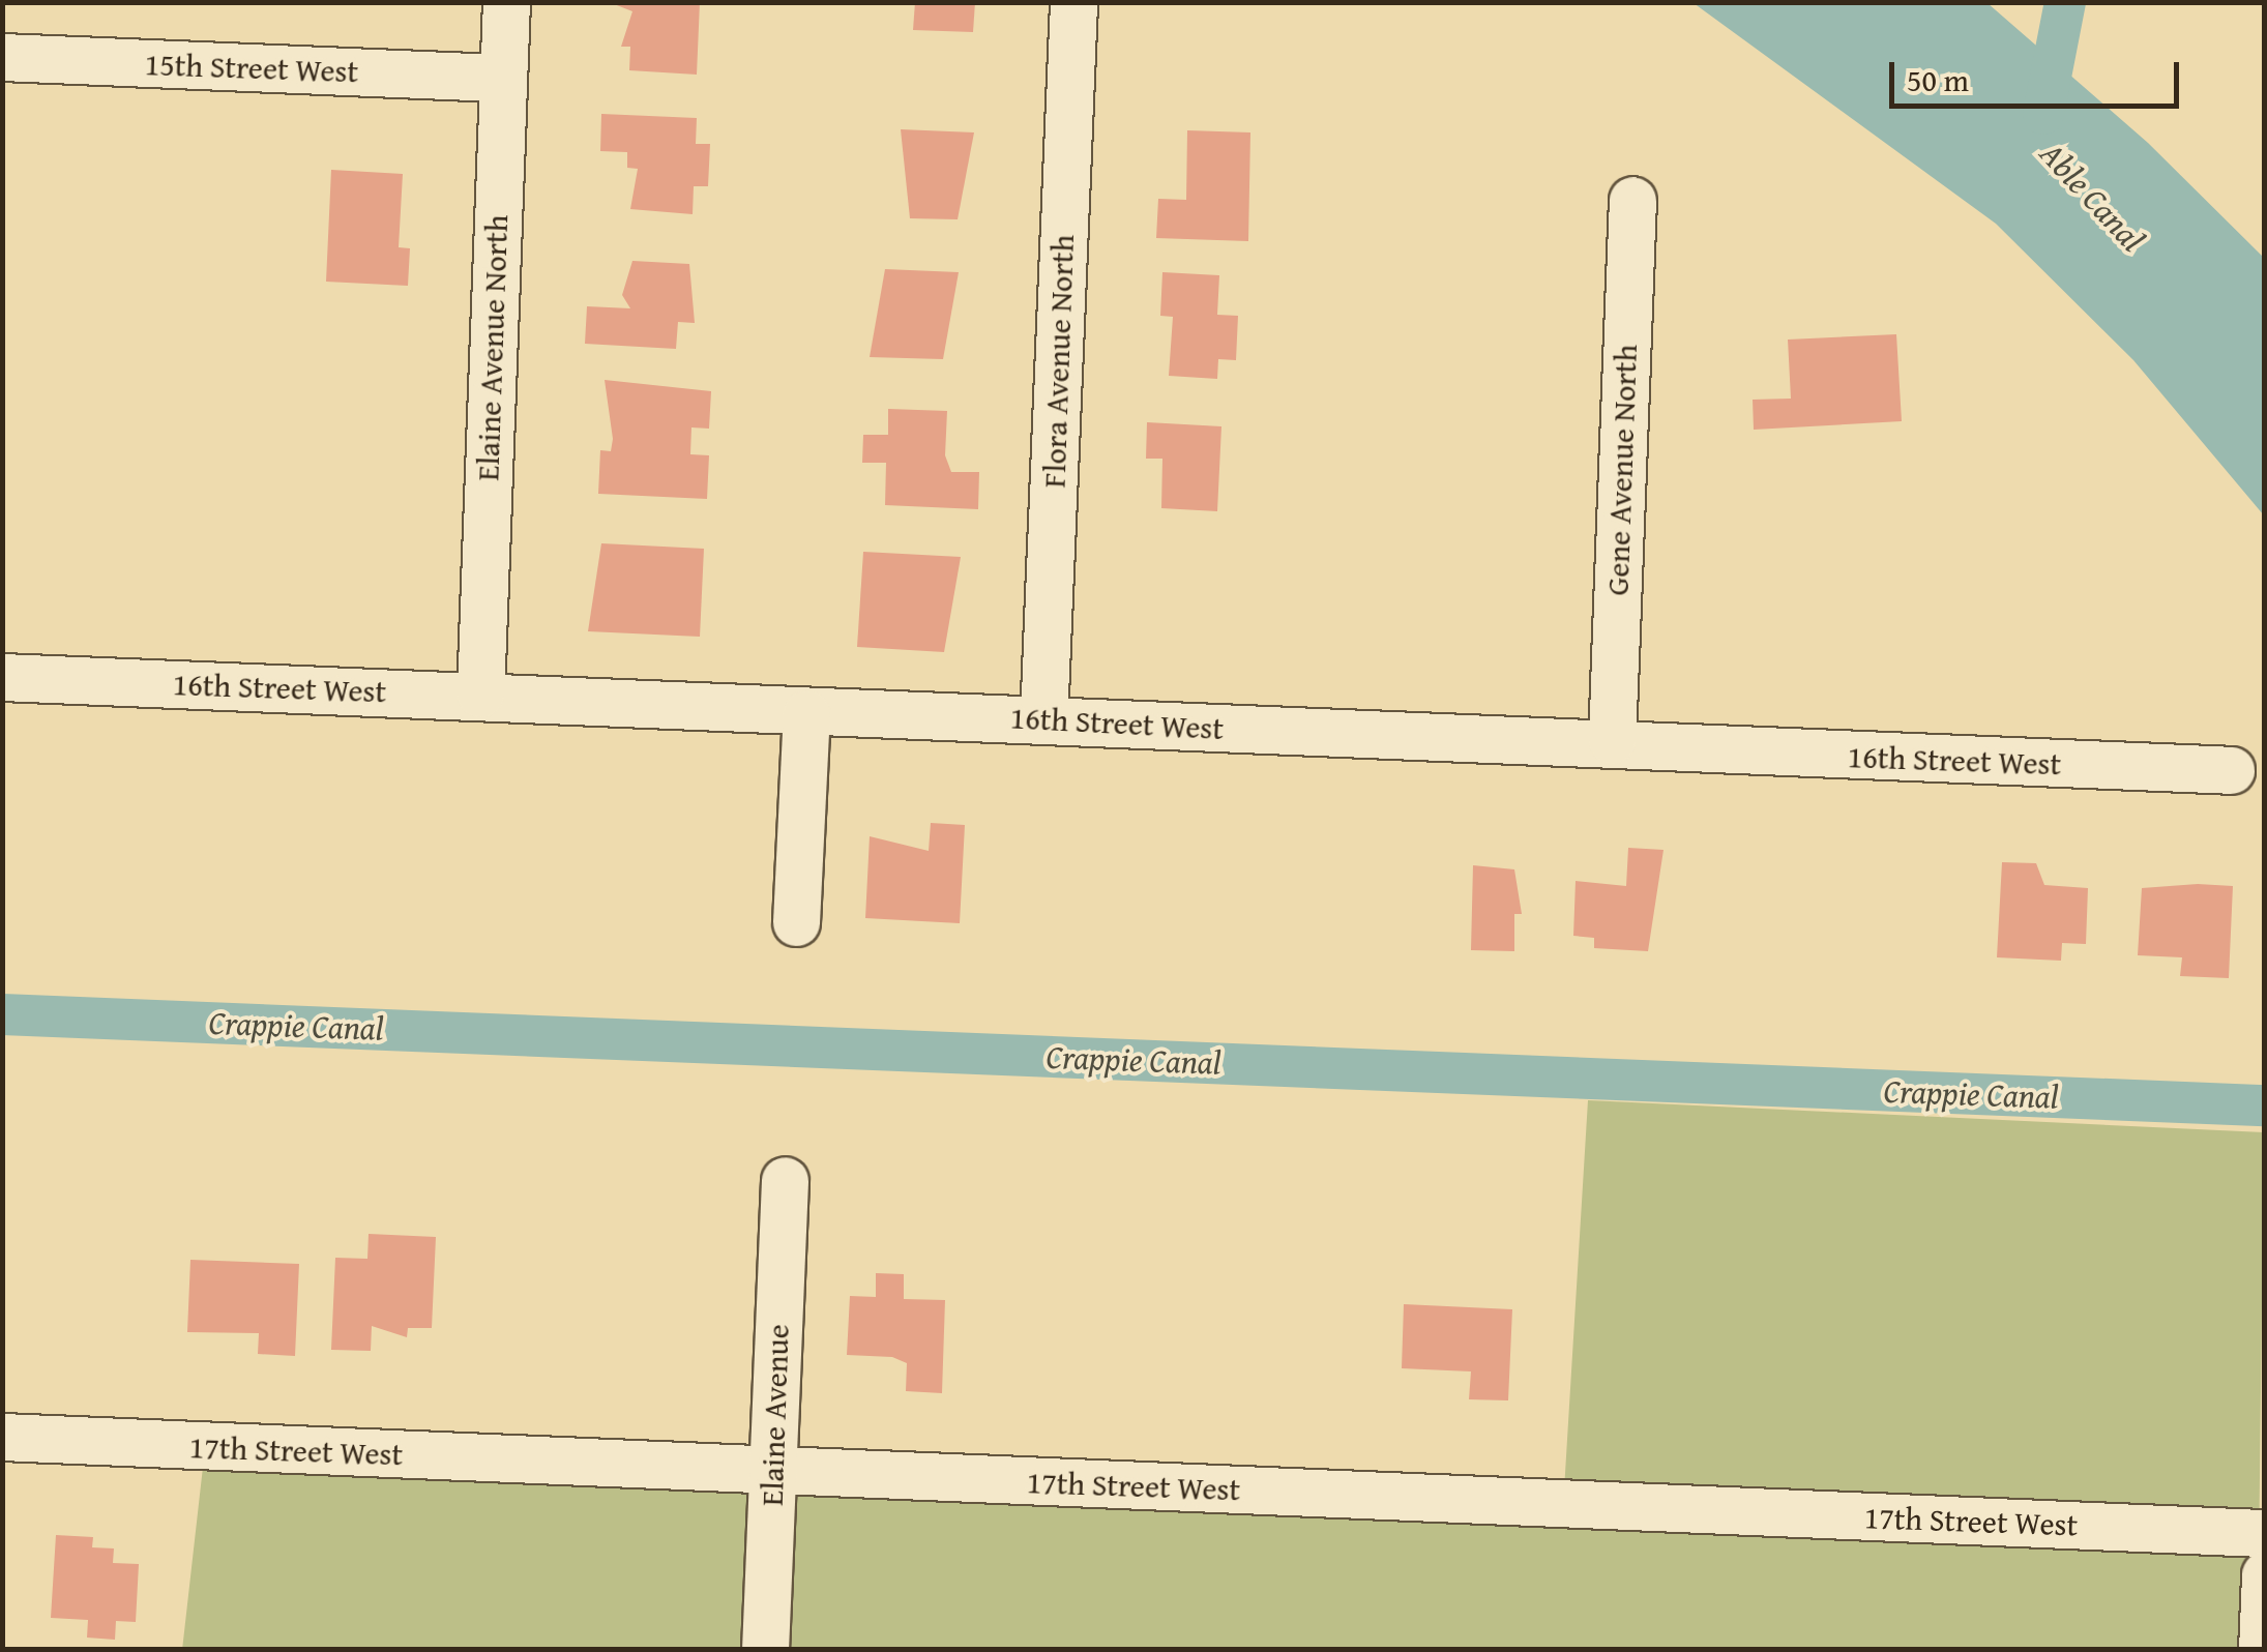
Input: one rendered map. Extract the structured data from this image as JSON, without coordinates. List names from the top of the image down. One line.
{"streets":{"street":["15th Street West","Elaine Avenue North","Flora Avenue North","Gene Avenue North","16th Street West","Elaine Avenue","17th Street West"]},"crossings":[["15th Street West","Elaine Avenue North"],["Elaine Avenue North","16th Street West"],["Flora Avenue North","16th Street West"],["Gene Avenue North","16th Street West"],["Elaine Avenue","17th Street West"]],"water":["Able Canal","Crappie Canal"],"scale_bar":"50 m"}
